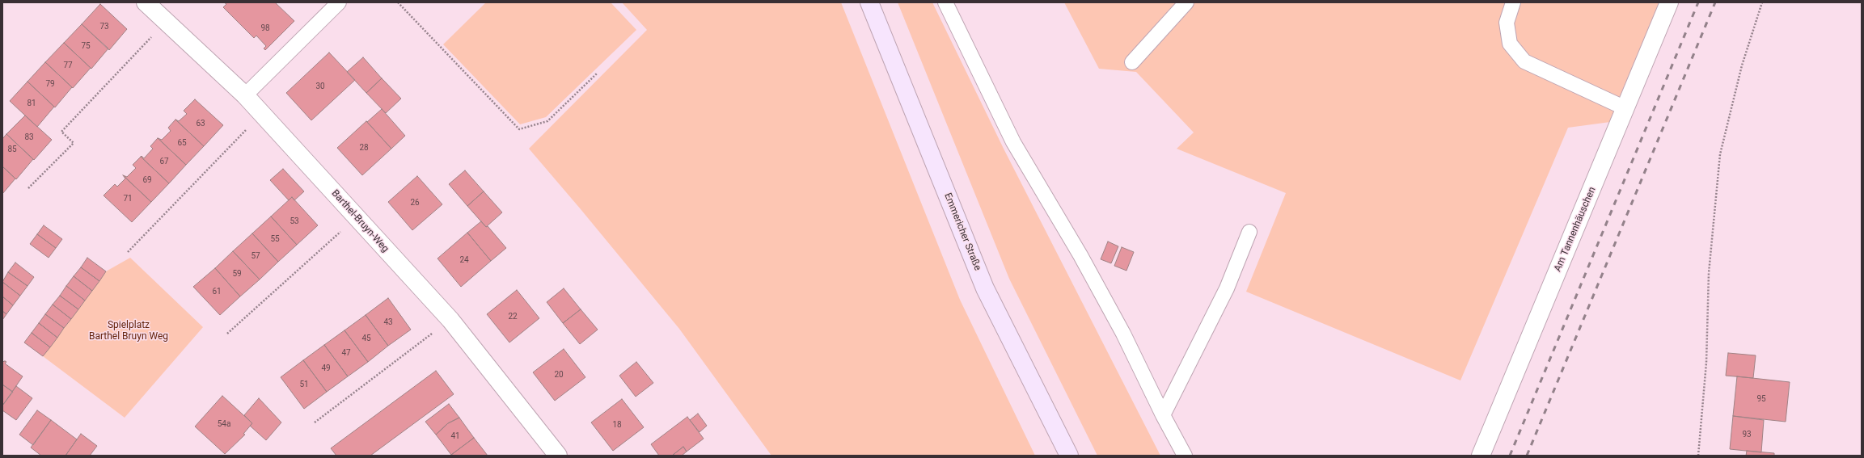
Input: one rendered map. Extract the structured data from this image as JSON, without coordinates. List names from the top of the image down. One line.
{"streets":{"main road":["Emmericher Straße"],"street":["Barthel-Bruyn-Weg","Am Tannenhäuschen"]},"parks":["Spielplatz Barthel Bruyn Weg"],"house_numbers":["73","98","75","77","79","30","81","63","83","65","28","85","67","69","71","26","53","55","57","24","59","61","22","43","45","47","49","20","51","95","54a","18","93","41"]}
